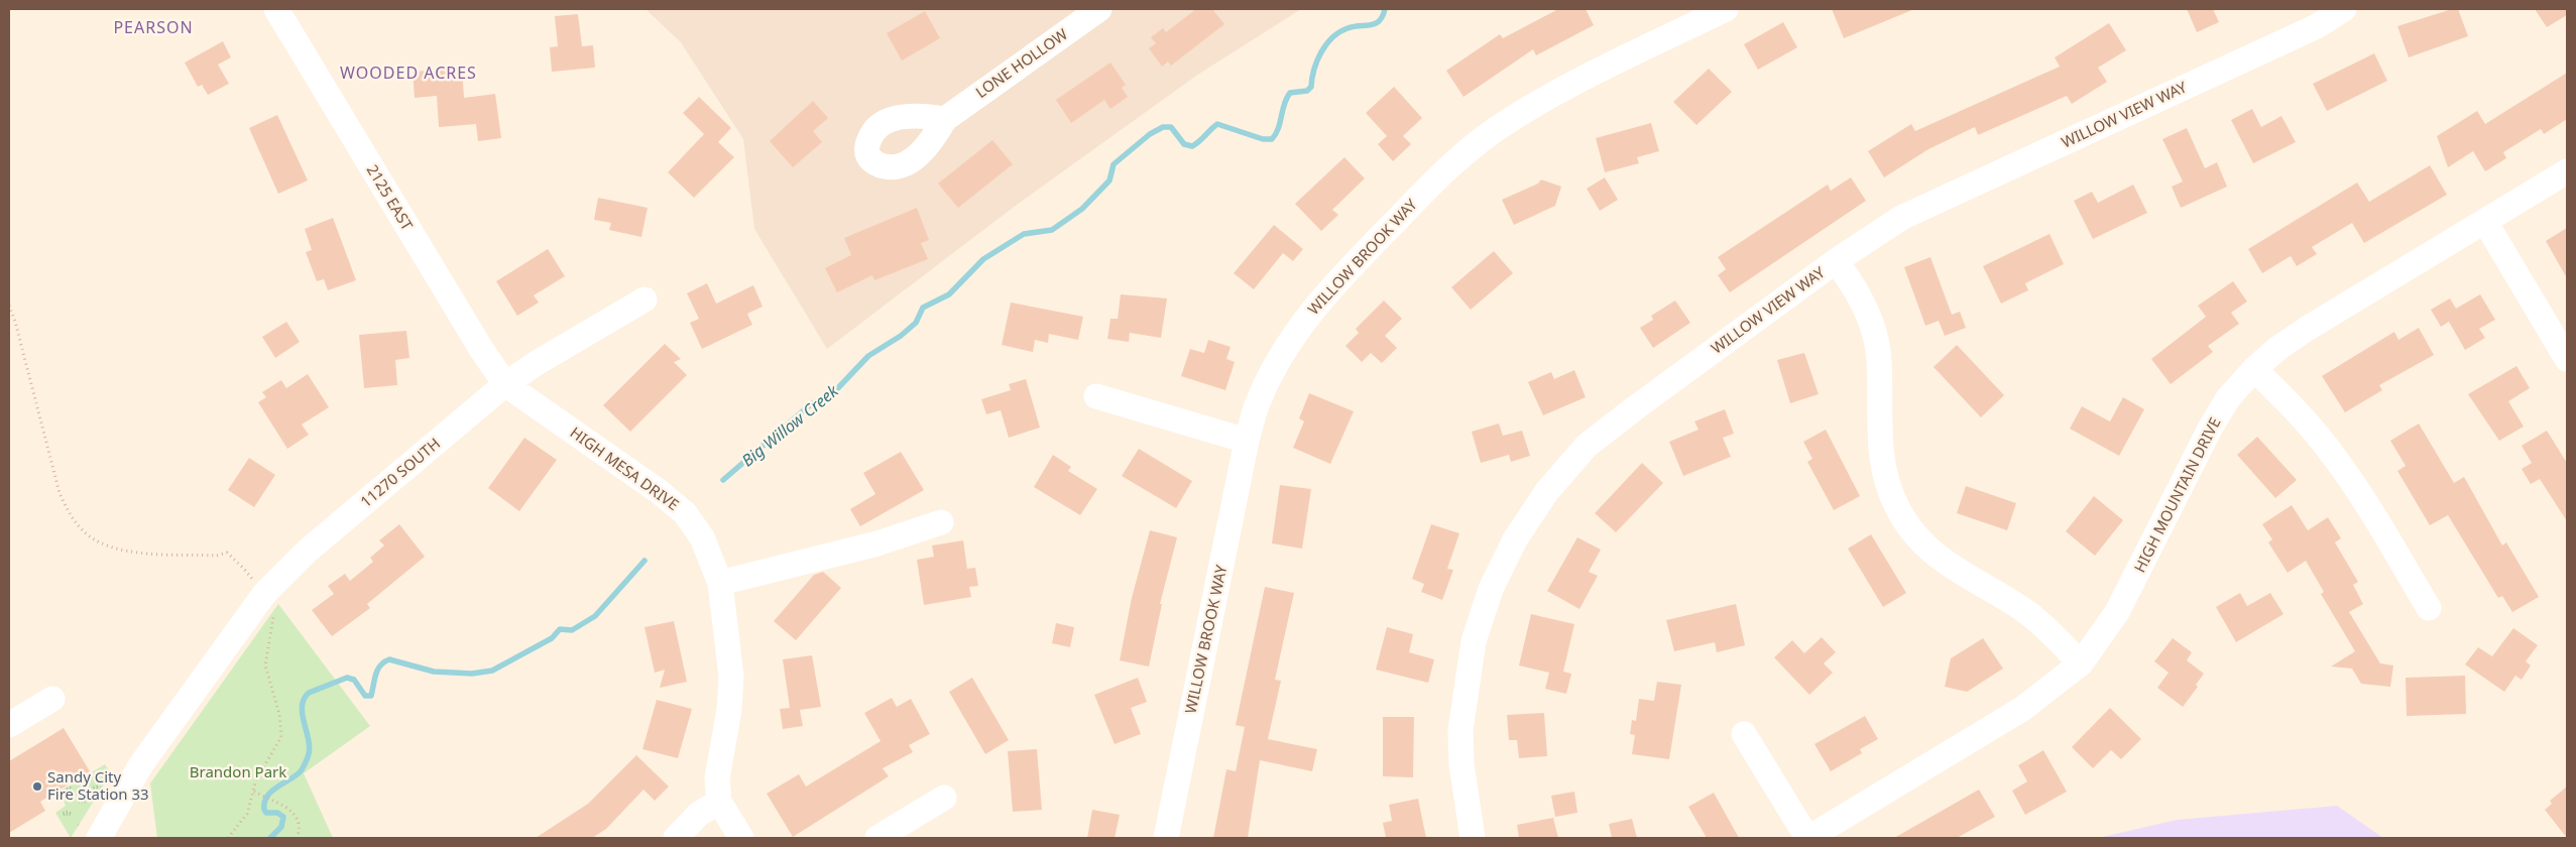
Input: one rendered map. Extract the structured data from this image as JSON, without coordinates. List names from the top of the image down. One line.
{"streets":{"street":["LONE HOLLOW","WILLOW VIEW WAY","2125 EAST","WILLOW BROOK WAY","HIGH MESA DRIVE","11270 SOUTH","HIGH MOUNTAIN DRIVE"]},"crossings":[["2125 EAST","HIGH MESA DRIVE"],["2125 EAST","11270 SOUTH"],["HIGH MESA DRIVE","11270 SOUTH"]],"districts":["PEARSON","WOODED ACRES"],"water":["Big Willow Creek"],"parks":["Brandon Park"],"places":["Sandy City Fire Station 33"]}
